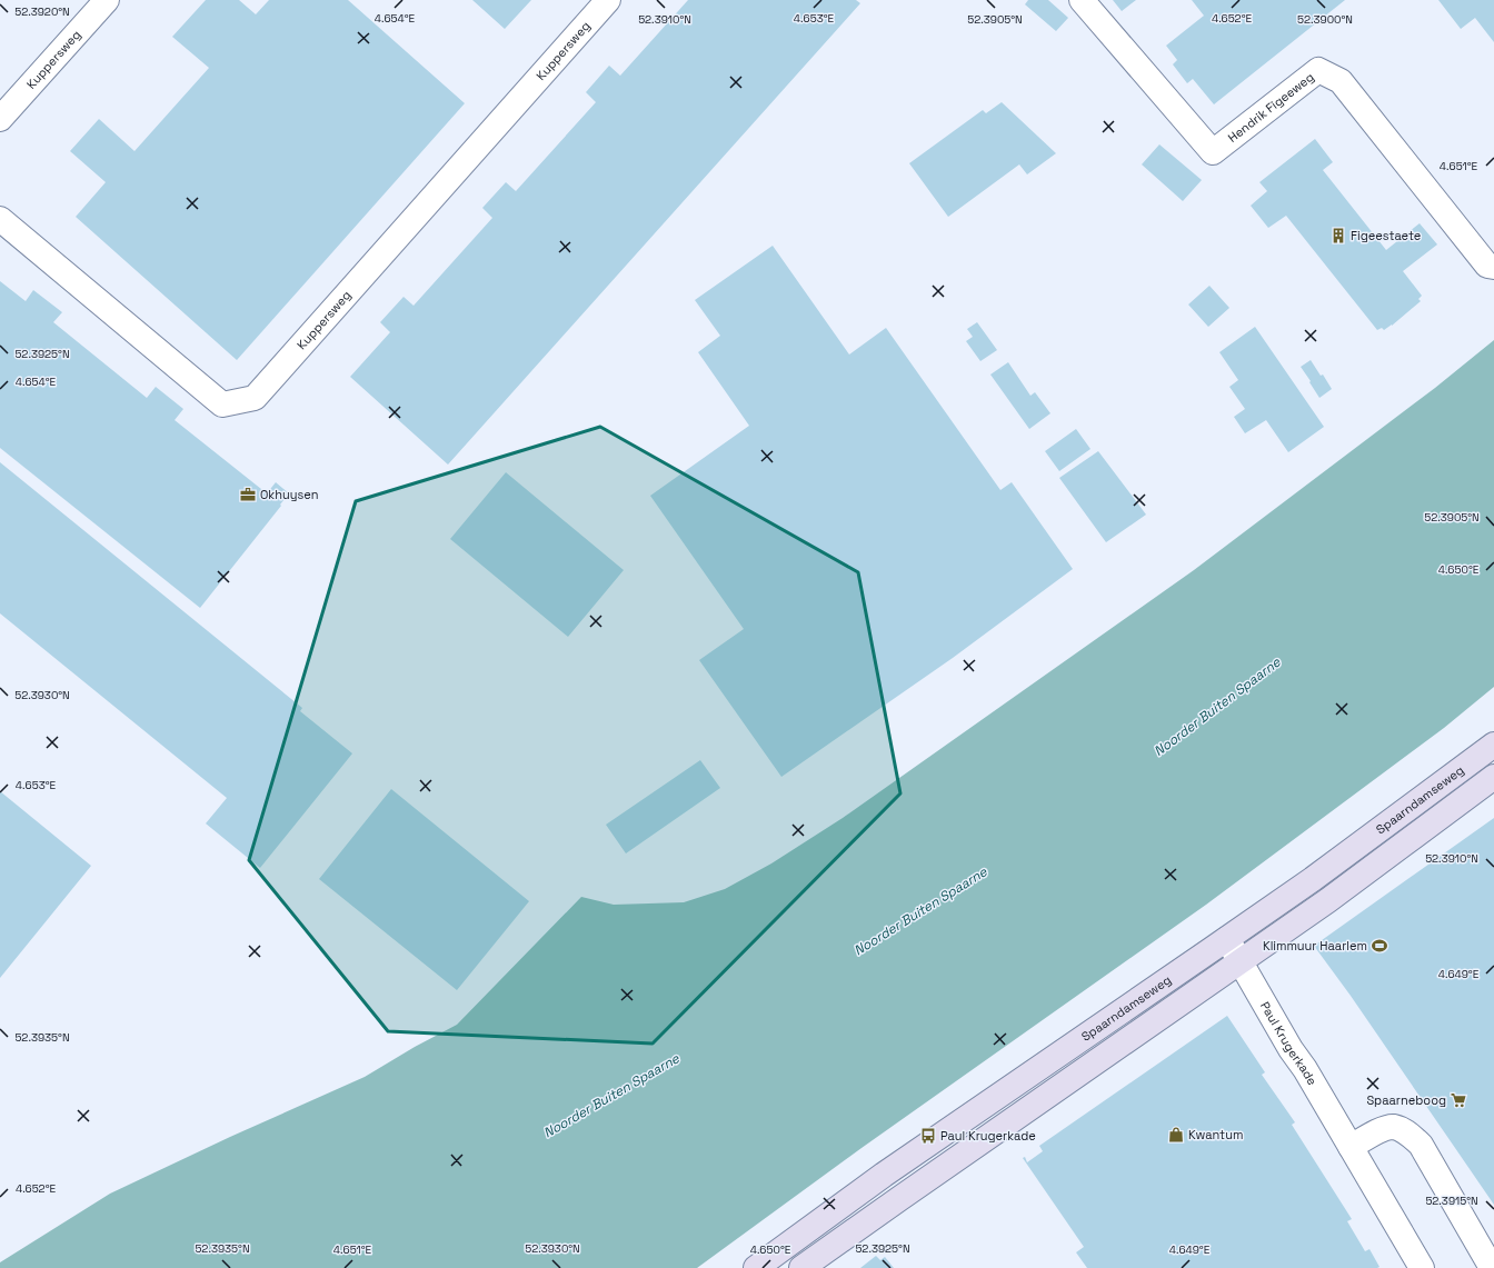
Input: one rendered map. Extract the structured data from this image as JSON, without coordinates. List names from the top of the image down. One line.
{"streets":{"main road":["Spaarndamseweg"],"street":["Kuppersweg","Hendrik Figeeweg","Paul Krugerkade"]},"crossings":[["Spaarndamseweg","Paul Krugerkade"]],"water":["Noorder Buiten Spaarne"],"places":{"building":["Figeestaete"],"office":["Okhuysen"],"sports":["Klimmuur Haarlem"],"supermarket":["Spaarneboog"],"shop":["Kwantum"],"bus stop":["Paul Krugerkade"]},"coordinates":["52.3920°N","4.654°E","4.653°E","4.652°E","52.3910°N","52.3905°N","52.3900°N","4.651°E","52.3925°N","4.650°E","52.3930°N","4.649°E","52.3935°N","52.3915°N"]}
